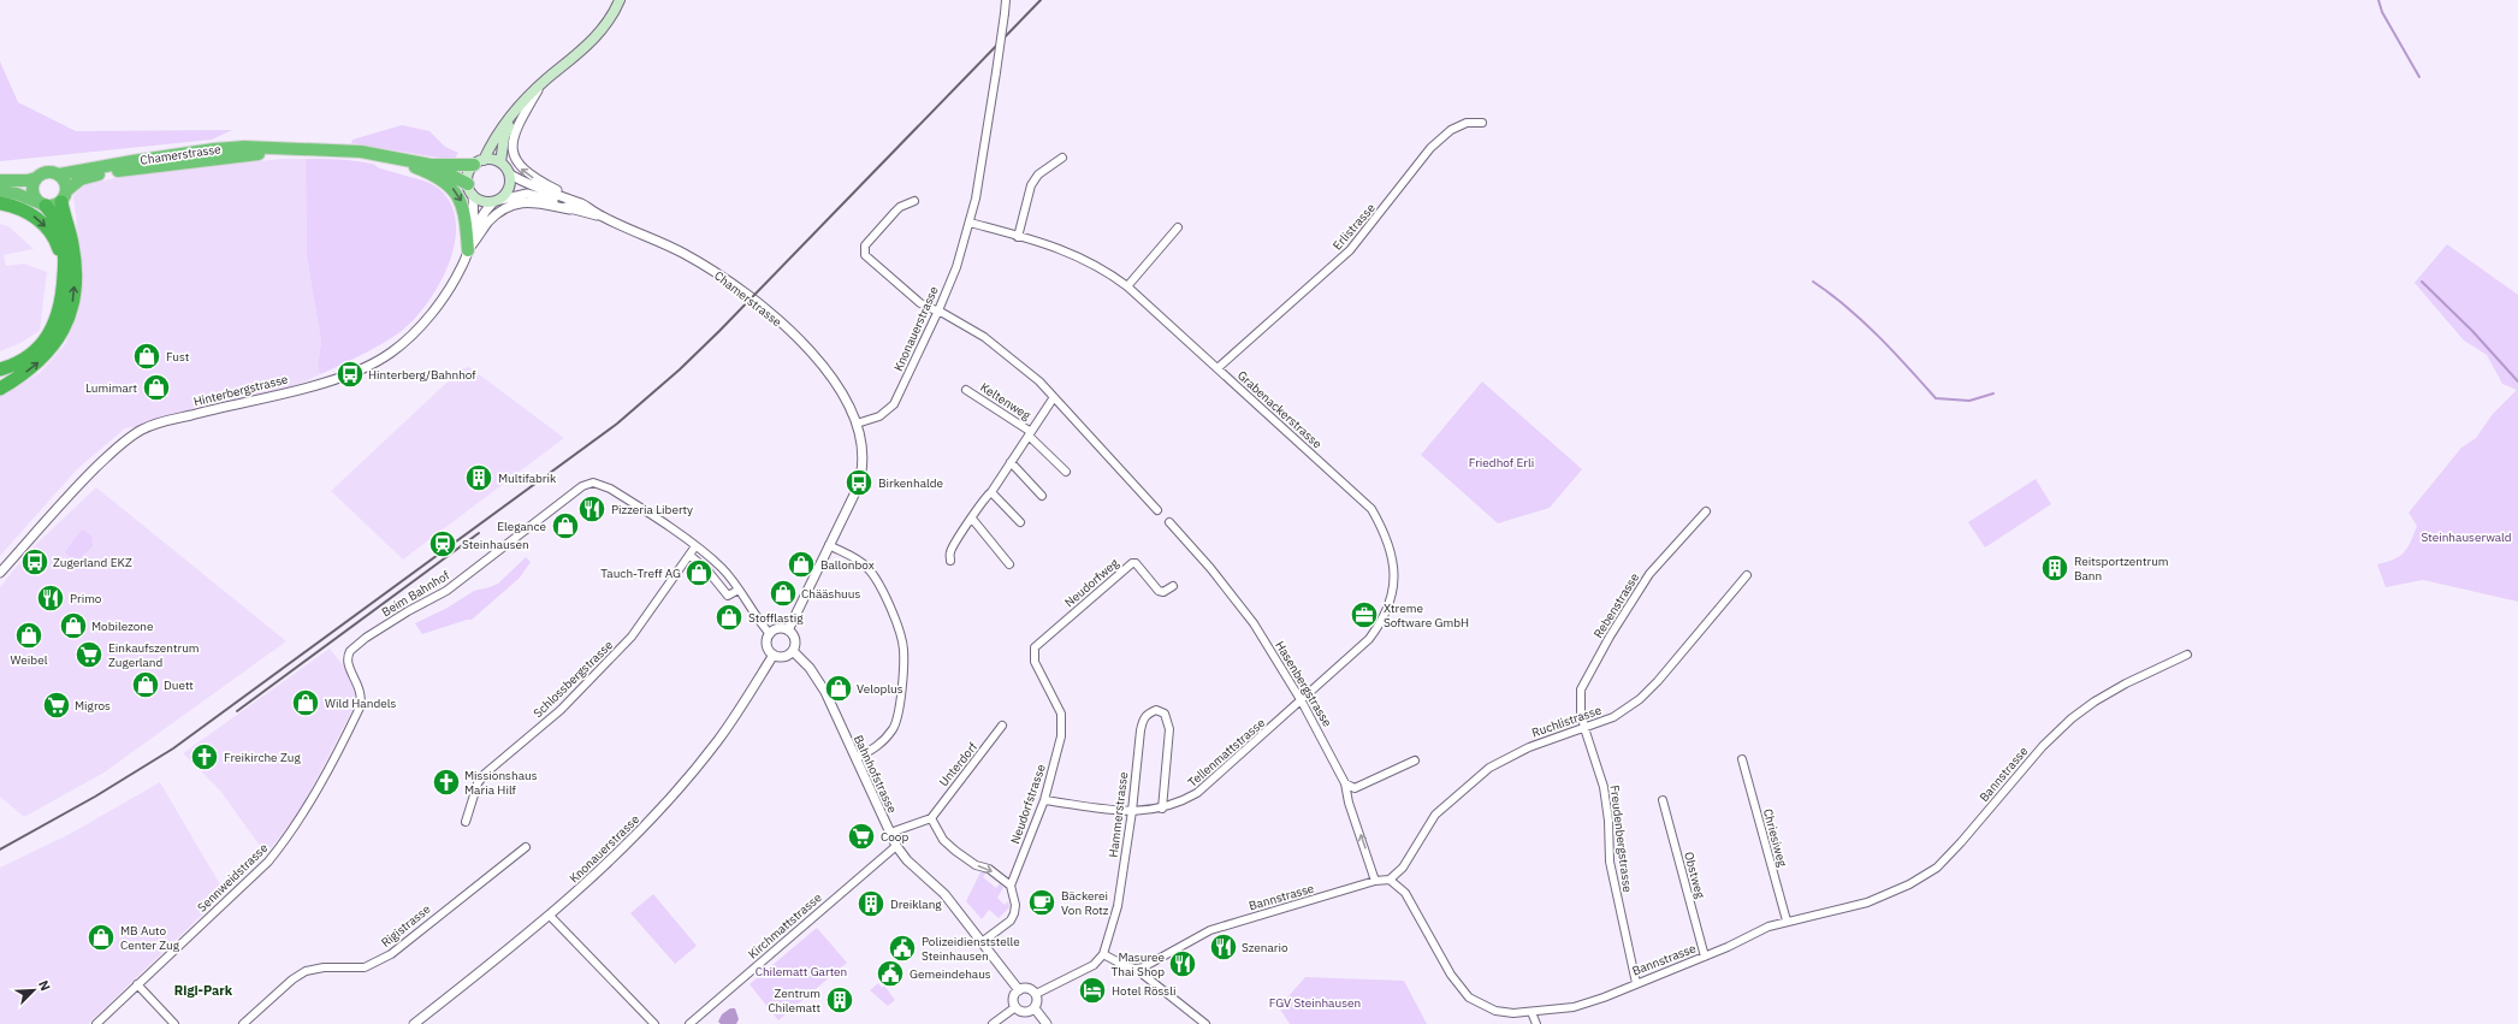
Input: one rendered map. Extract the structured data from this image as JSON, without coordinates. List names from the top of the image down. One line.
{"streets":{"highway":["Chamerstrasse"],"street":["Erlistrasse","Knonauerstrasse","Hinterbergstrasse","Keltenweg","Grabenackerstrasse","Neudorfweg","Beim Bahnhof","Rebenstrasse","Schlossbergstrasse","Hasenbergstrasse","Ruchlistrasse","Tellenmattstrasse","Unterdorf","Bahnhofstrasse","Bannstrasse","Neudorfstrasse","Hammerstrasse","Chriesiweg","Freudenbergstrasse","Obstweg","Sennweidstrasse","Rigistrasse","Kirchmattstrasse"]},"crossings":[["Chamerstrasse","Knonauerstrasse"],["Chamerstrasse","Hinterbergstrasse"],["Erlistrasse","Grabenackerstrasse"],["Knonauerstrasse","Grabenackerstrasse"],["Knonauerstrasse","Bahnhofstrasse"],["Grabenackerstrasse","Hasenbergstrasse"],["Grabenackerstrasse","Tellenmattstrasse"],["Neudorfweg","Neudorfstrasse"],["Beim Bahnhof","Schlossbergstrasse"],["Beim Bahnhof","Sennweidstrasse"],["Rebenstrasse","Ruchlistrasse"],["Rebenstrasse","Freudenbergstrasse"],["Hasenbergstrasse","Tellenmattstrasse"],["Hasenbergstrasse","Bannstrasse"],["Ruchlistrasse","Bannstrasse"],["Ruchlistrasse","Freudenbergstrasse"],["Tellenmattstrasse","Neudorfstrasse"],["Tellenmattstrasse","Hammerstrasse"],["Bahnhofstrasse","Kirchmattstrasse"],["Bannstrasse","Chriesiweg"],["Bannstrasse","Freudenbergstrasse"],["Bannstrasse","Obstweg"]],"districts":["Rigi-Park"],"parks":["Friedhof Erli","Steinhauserwald","Chilematt Garten","FGV Steinhausen"],"places":{"shop":["Fust","Lumimart","Elegance","Ballonbox","Tauch-Treff AG","Chääshuus","Stofflastig","Mobilezone","Weibel","Duett","Veloplus","Wild Handels","MB Auto Center Zug"],"bus stop":["Hinterberg/Bahnhof","Birkenhalde","Zugerland EKZ"],"building":["Multifabrik","Reitsportzentrum Bann","Dreiklang","Zentrum Chilematt"],"restaurant":["Pizzeria Liberty","Primo","Szenario","Masuree Thai Shop"],"station":["Steinhausen"],"office":["Xtreme Software GmbH"],"supermarket":["Einkaufszentrum Zugerland","Migros","Coop"],"church":["Freikirche Zug","Missionshaus Maria Hilf"],"cafe":["Bäckerei Von Rotz"],"public building":["Polizeidienststelle Steinhausen","Gemeindehaus"],"hotel":["Hotel Rössli"]},"north":"top right"}
